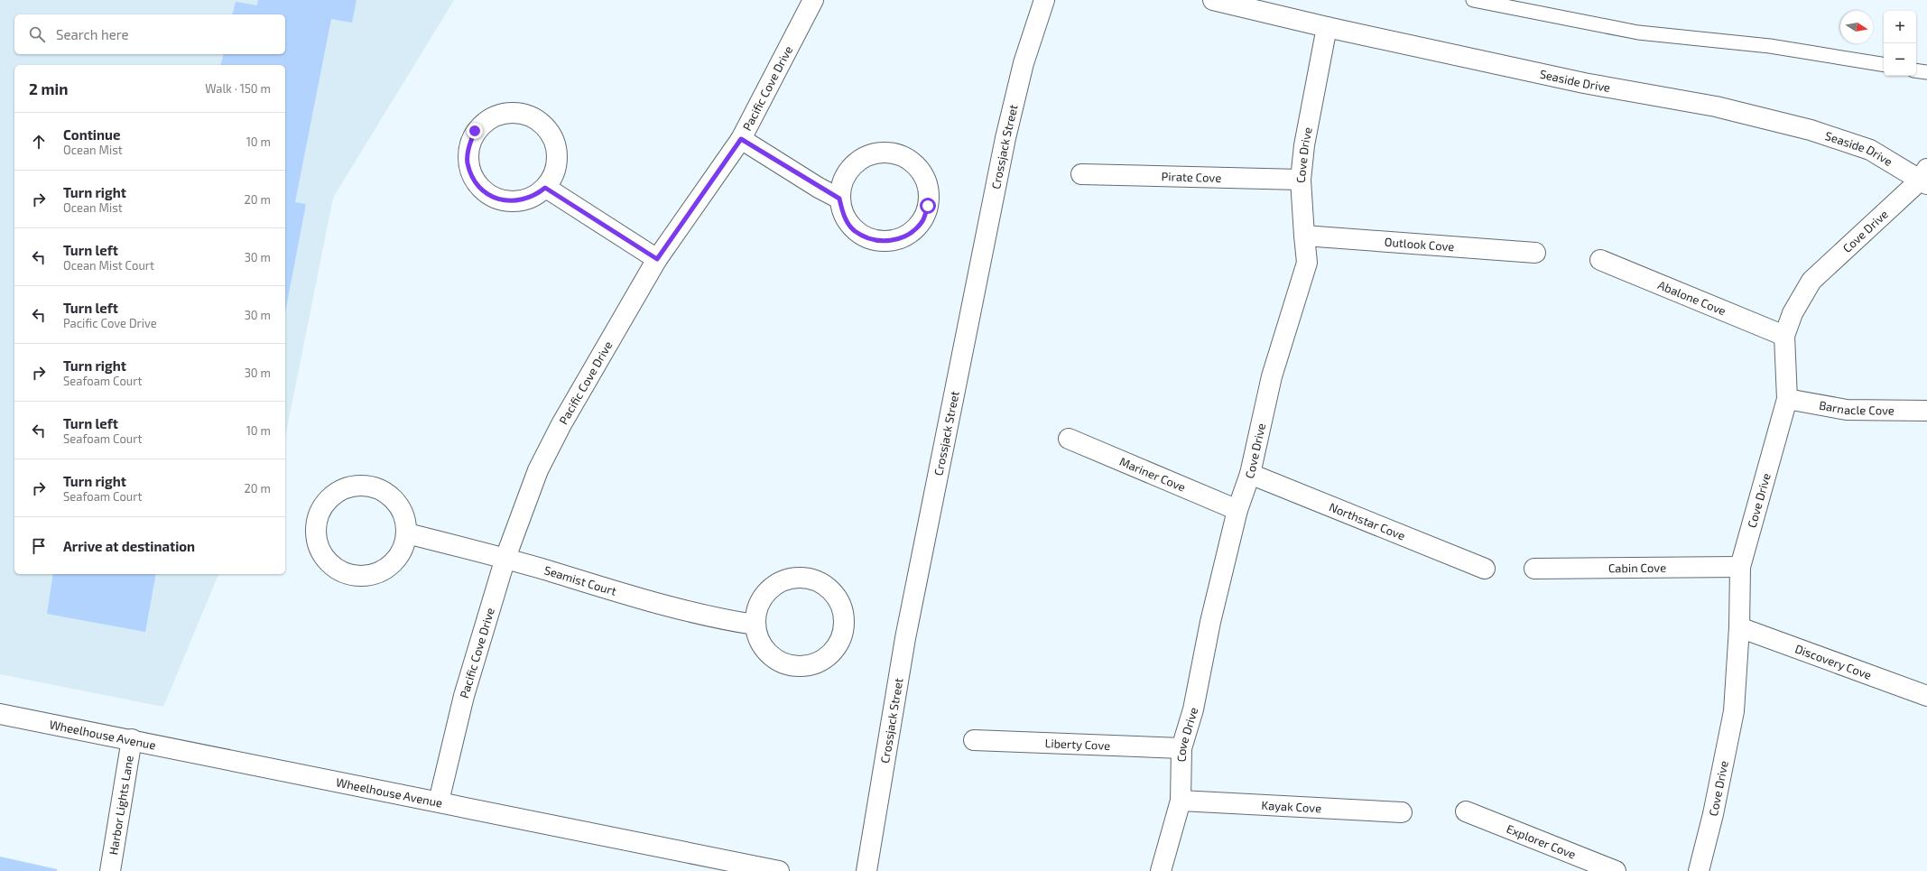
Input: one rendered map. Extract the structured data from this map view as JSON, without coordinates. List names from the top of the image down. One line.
{"streets":{"street":["Seaside Drive","Pacific Cove Drive","Crossjack Street","Cove Drive","Pirate Cove","Outlook Cove","Abalone Cove","Barnacle Cove","Mariner Cove","Northstar Cove","Cabin Cove","Seamist Court","Discovery Cove","Wheelhouse Avenue","Liberty Cove","Harbor Lights Lane","Kayak Cove","Explorer Cove"]},"crossings":[["Seaside Drive","Cove Drive"],["Pacific Cove Drive","Seamist Court"],["Pacific Cove Drive","Wheelhouse Avenue"],["Cove Drive","Pirate Cove"],["Cove Drive","Outlook Cove"],["Cove Drive","Abalone Cove"],["Cove Drive","Barnacle Cove"],["Cove Drive","Mariner Cove"],["Cove Drive","Northstar Cove"],["Cove Drive","Cabin Cove"],["Cove Drive","Discovery Cove"],["Cove Drive","Liberty Cove"],["Cove Drive","Kayak Cove"],["Wheelhouse Avenue","Harbor Lights Lane"]],"north":"right","page":{"map_buttons":["+","−"],"search":"Search here","heading":["2 min","Walk · 150 m"],"list":[["Continue","Ocean Mist","10 m"],["Turn right","Ocean Mist","20 m"],["Turn left","Ocean Mist Court","30 m"],["Turn left","Pacific Cove Drive","30 m"],["Turn right","Seafoam Court","30 m"],["Turn left","Seafoam Court","10 m"],["Turn right","Seafoam Court","20 m"],"Arrive at destination"]}}
